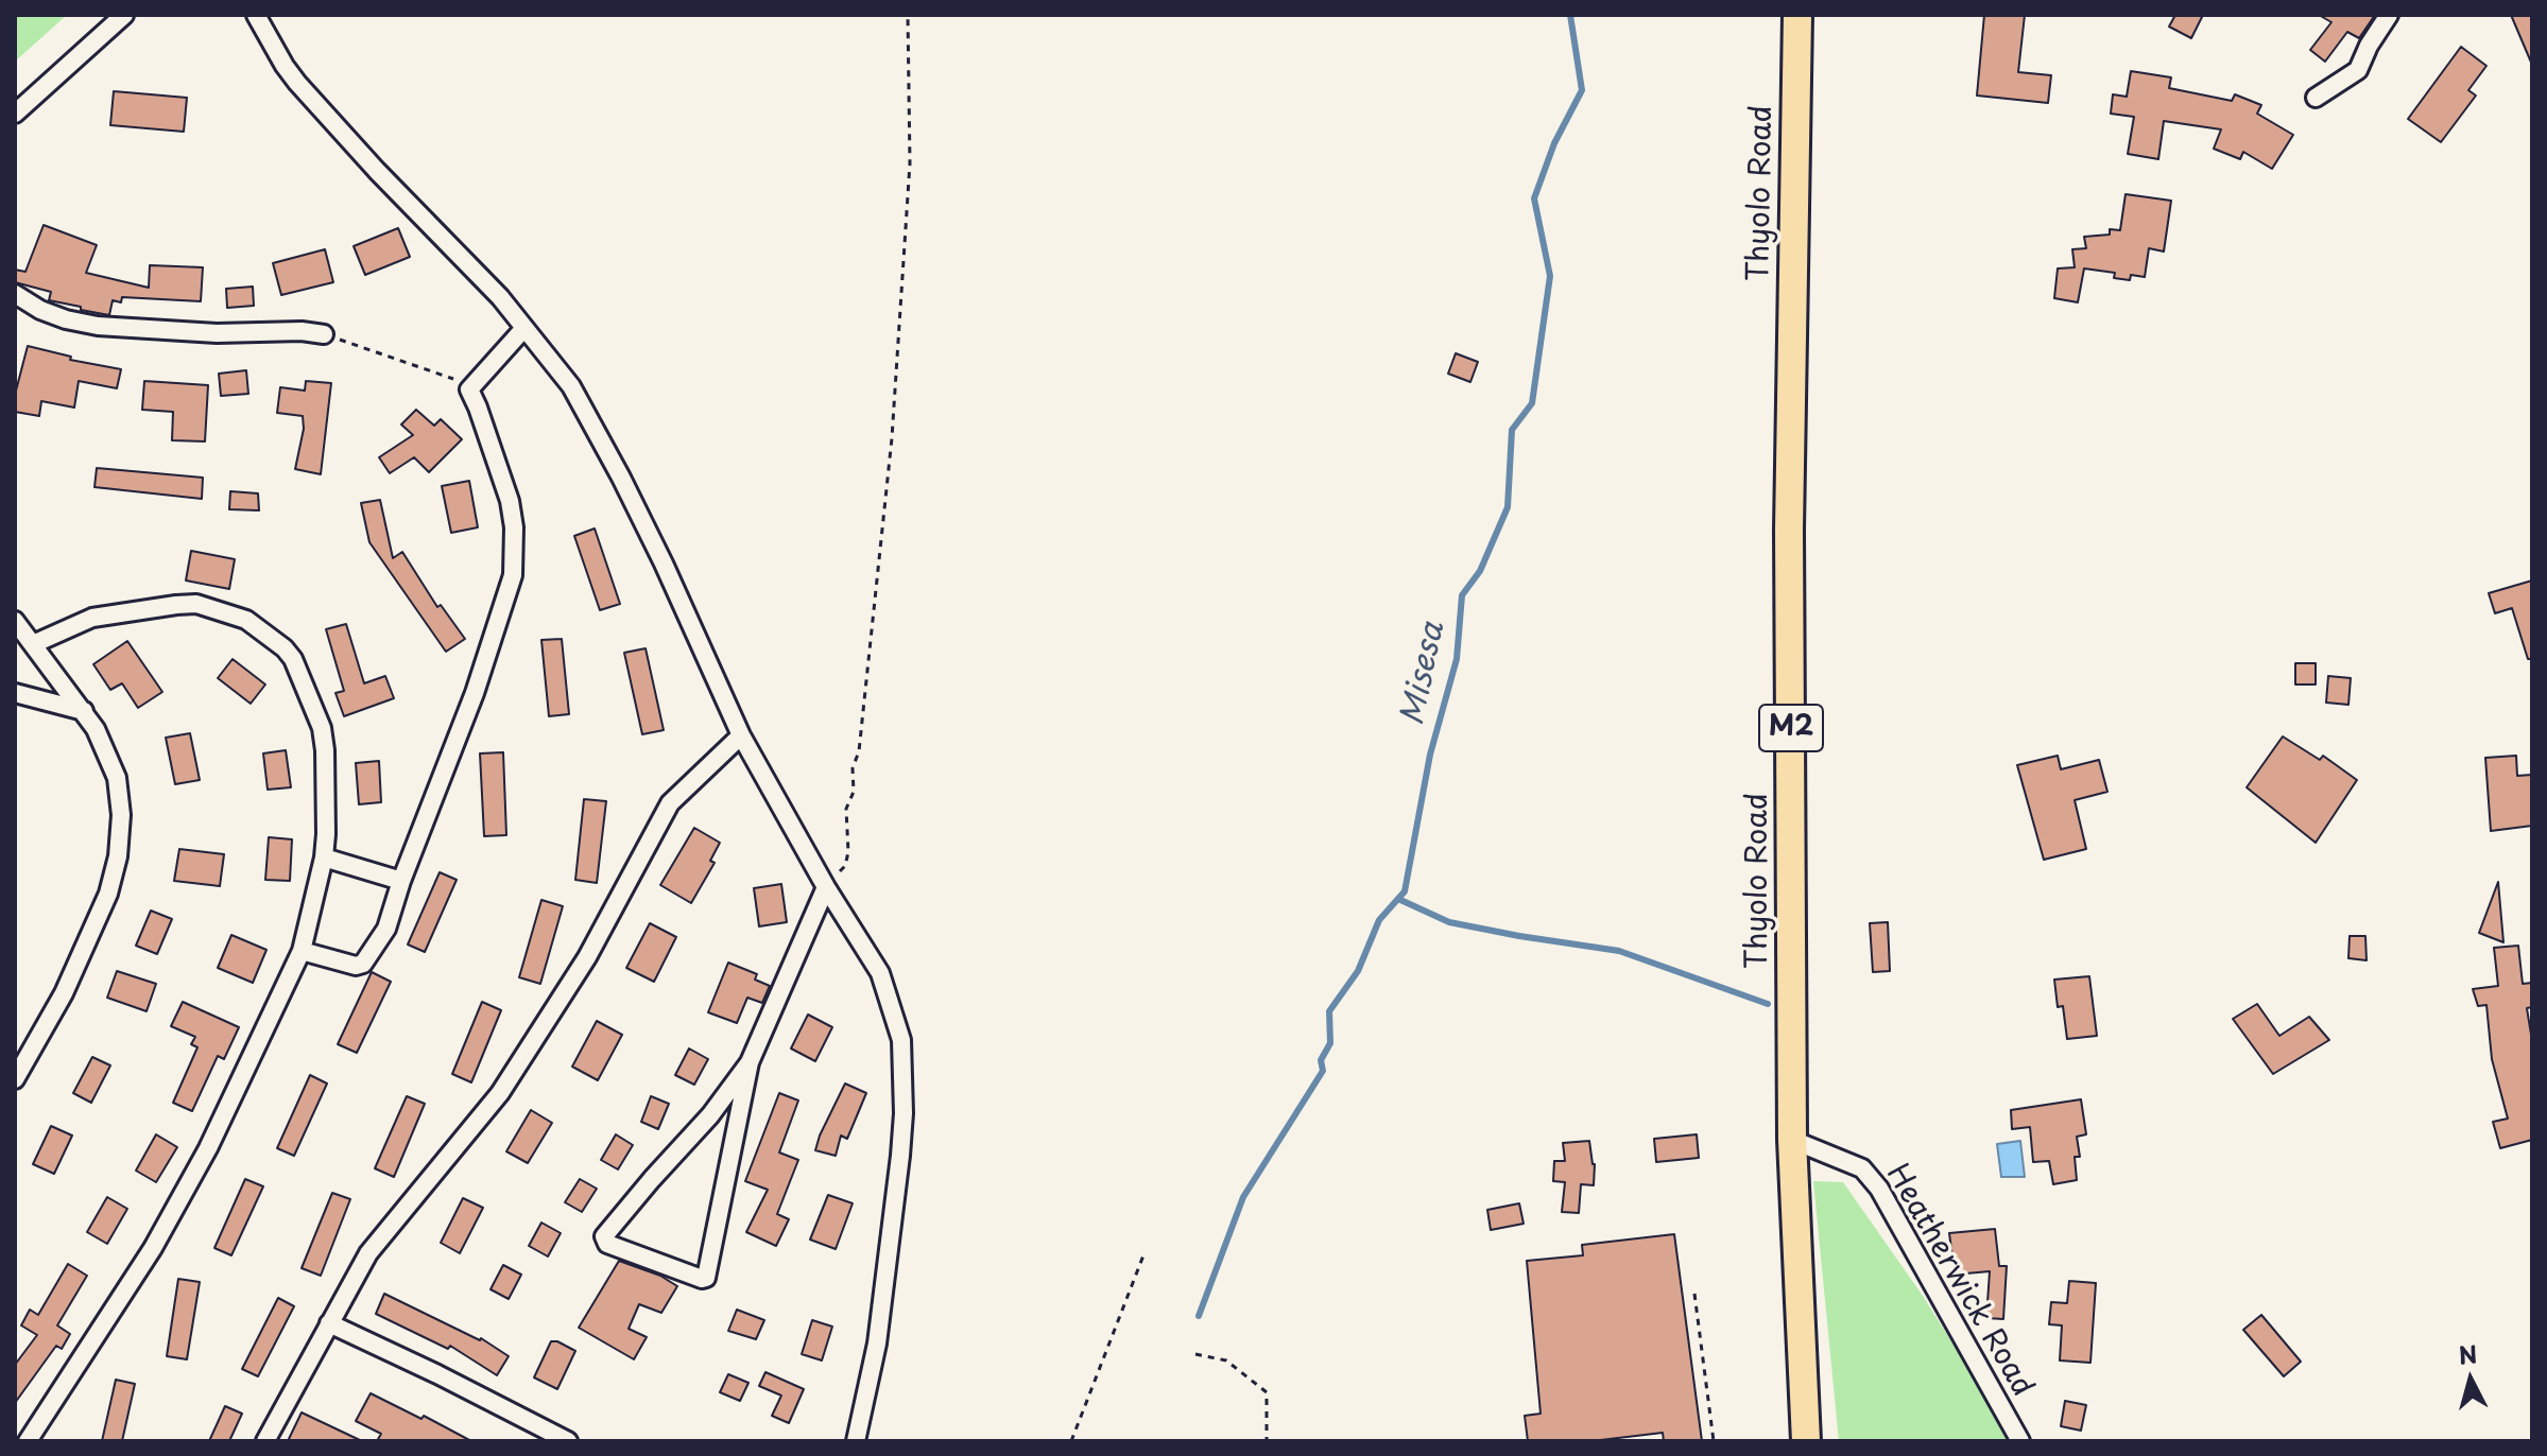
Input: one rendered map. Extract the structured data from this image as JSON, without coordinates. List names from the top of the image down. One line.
{"streets":{"highway":["Thyolo Road","M2"],"street":["Heatherwick Road"]},"crossings":[["Thyolo Road","Heatherwick Road"]],"water":["Misesa"],"north":"top"}
